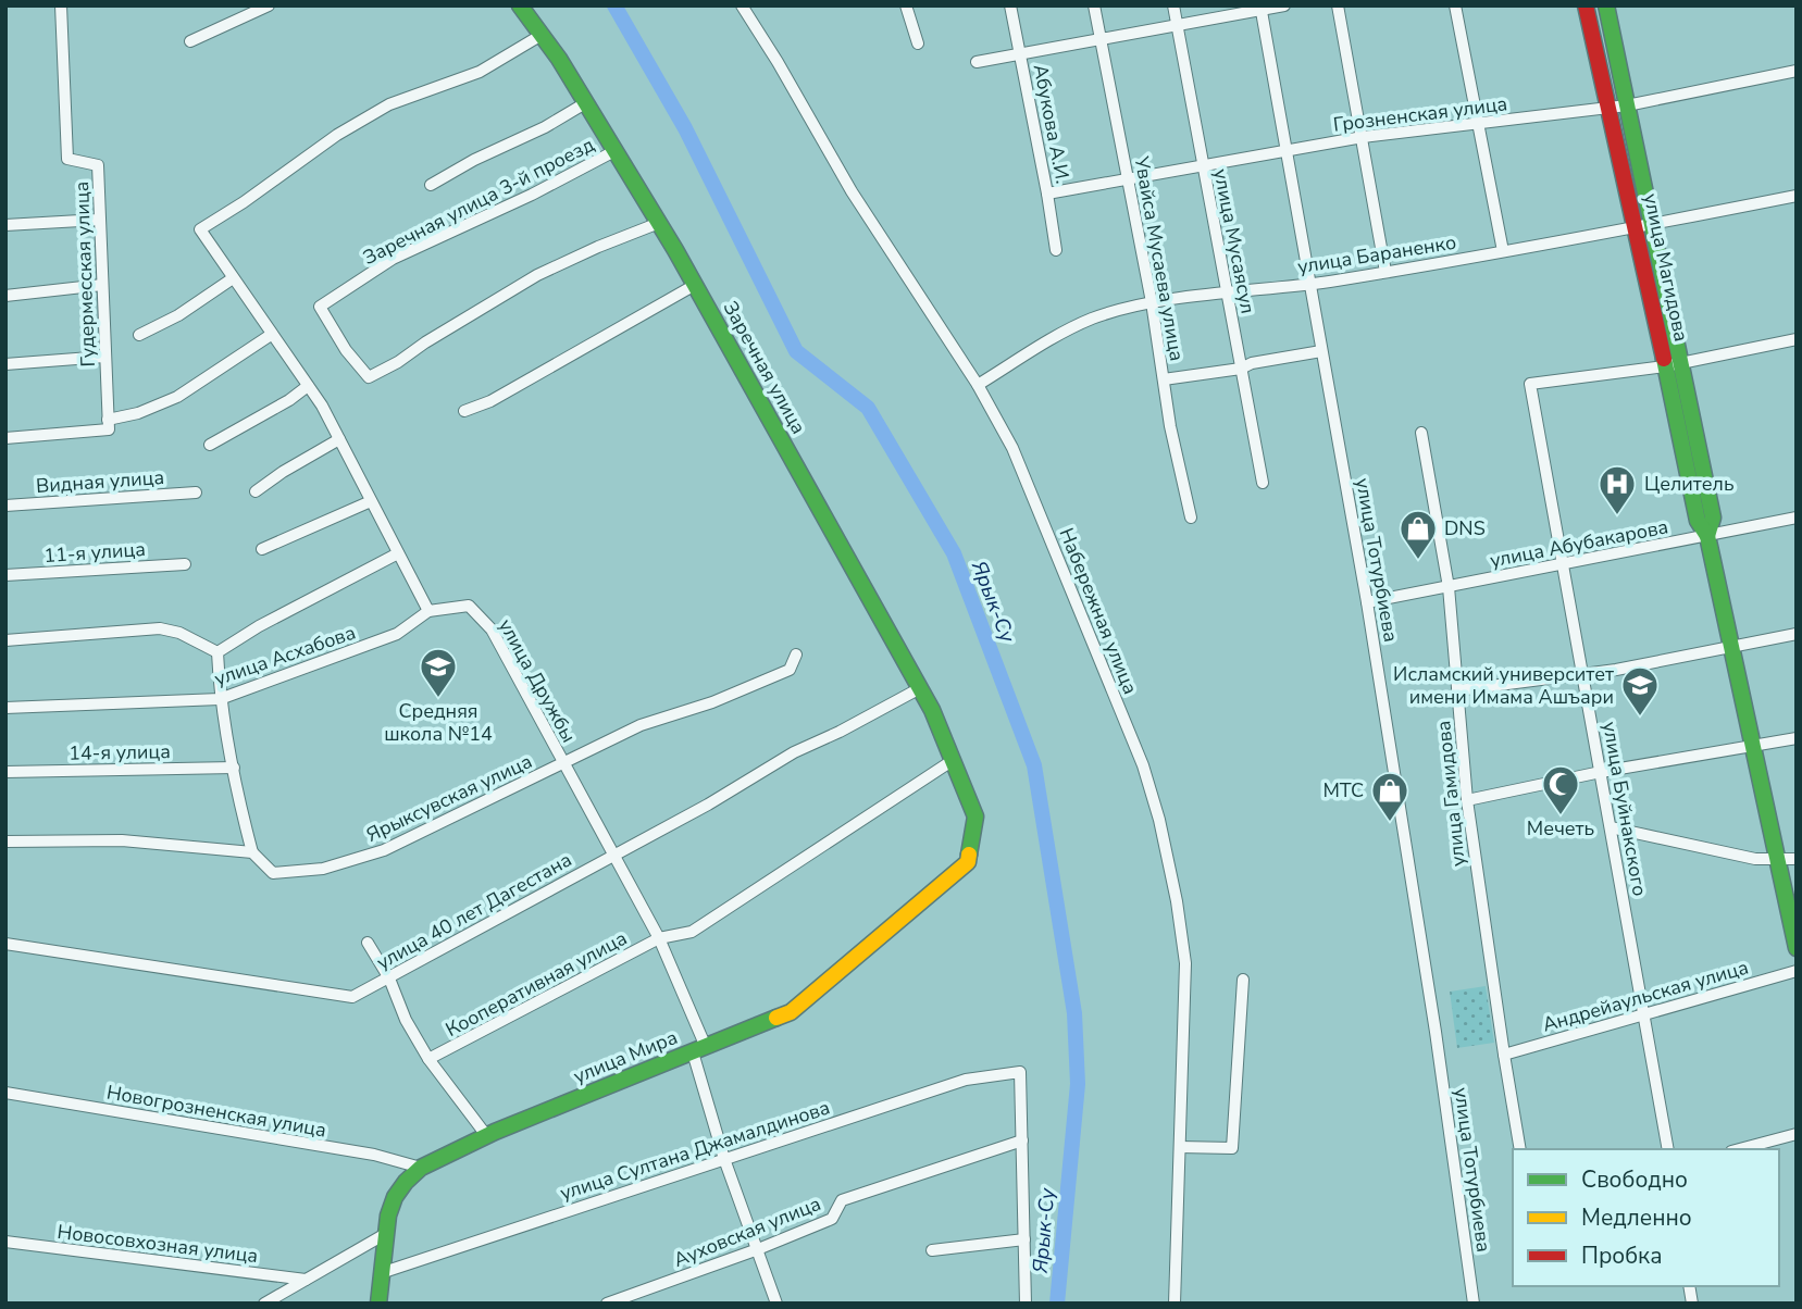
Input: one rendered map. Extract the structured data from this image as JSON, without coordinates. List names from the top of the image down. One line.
{"streets":{"main road":["улица Магидова","Заречная улица","улица Мира"],"street":["Грозненская улица","Абукова А.И.","Заречная улица 3-й проезд","улица Мусаясул","улица Бараненко","Увайса Мусаева улица","Гудермесская улица","Видная улица","улица Абубакарова","11-я улица","улица Тотурбиева","Набережная улица","улица Асхабова","улица Дружбы","14-я улица","улица Гамидова","Ярыксувская улица","улица Буйнакского","улица 40 лет Дагестана","Кооперативная улица","Андрейаульская улица","Новогрозненская улица","улица Султана Джамалдинова","Ауховская улица","Новосовхозная улица"]},"crossings":[["Грозненская улица","Абукова А.И."],["Грозненская улица","улица Мусаясул"],["Грозненская улица","Увайса Мусаева улица"],["Грозненская улица","улица Магидова"],["Грозненская улица","улица Тотурбиева"],["Заречная улица 3-й проезд","Заречная улица"],["улица Мусаясул","улица Бараненко"],["улица Бараненко","Увайса Мусаева улица"],["улица Бараненко","улица Магидова"],["улица Бараненко","улица Тотурбиева"],["улица Бараненко","Набережная улица"],["улица Магидова","улица Абубакарова"],["улица Магидова","улица Буйнакского"],["Заречная улица","улица 40 лет Дагестана"],["Заречная улица","улица Мира"],["улица Абубакарова","улица Тотурбиева"],["улица Абубакарова","улица Гамидова"],["улица Абубакарова","улица Буйнакского"],["улица Асхабова","улица Дружбы"],["улица Дружбы","Ярыксувская улица"],["улица Дружбы","улица 40 лет Дагестана"],["улица Дружбы","Кооперативная улица"],["улица Дружбы","улица Мира"],["улица Дружбы","улица Султана Джамалдинова"],["улица Дружбы","Ауховская улица"],["улица Гамидова","Андрейаульская улица"],["улица Буйнакского","Андрейаульская улица"],["улица Мира","Новогрозненская улица"],["улица Мира","улица Султана Джамалдинова"],["улица Султана Джамалдинова","Ауховская улица"]],"water":["Ярык-Су"],"places":{"hospital":["Целитель"],"shop":["DNS","МТС"],"school or university":["Средняя школа №14","Исламский университет имени Имама Ашъари"],"mosque":["Мечеть"]},"legend":["Свободно","Медленно","Пробка"]}
